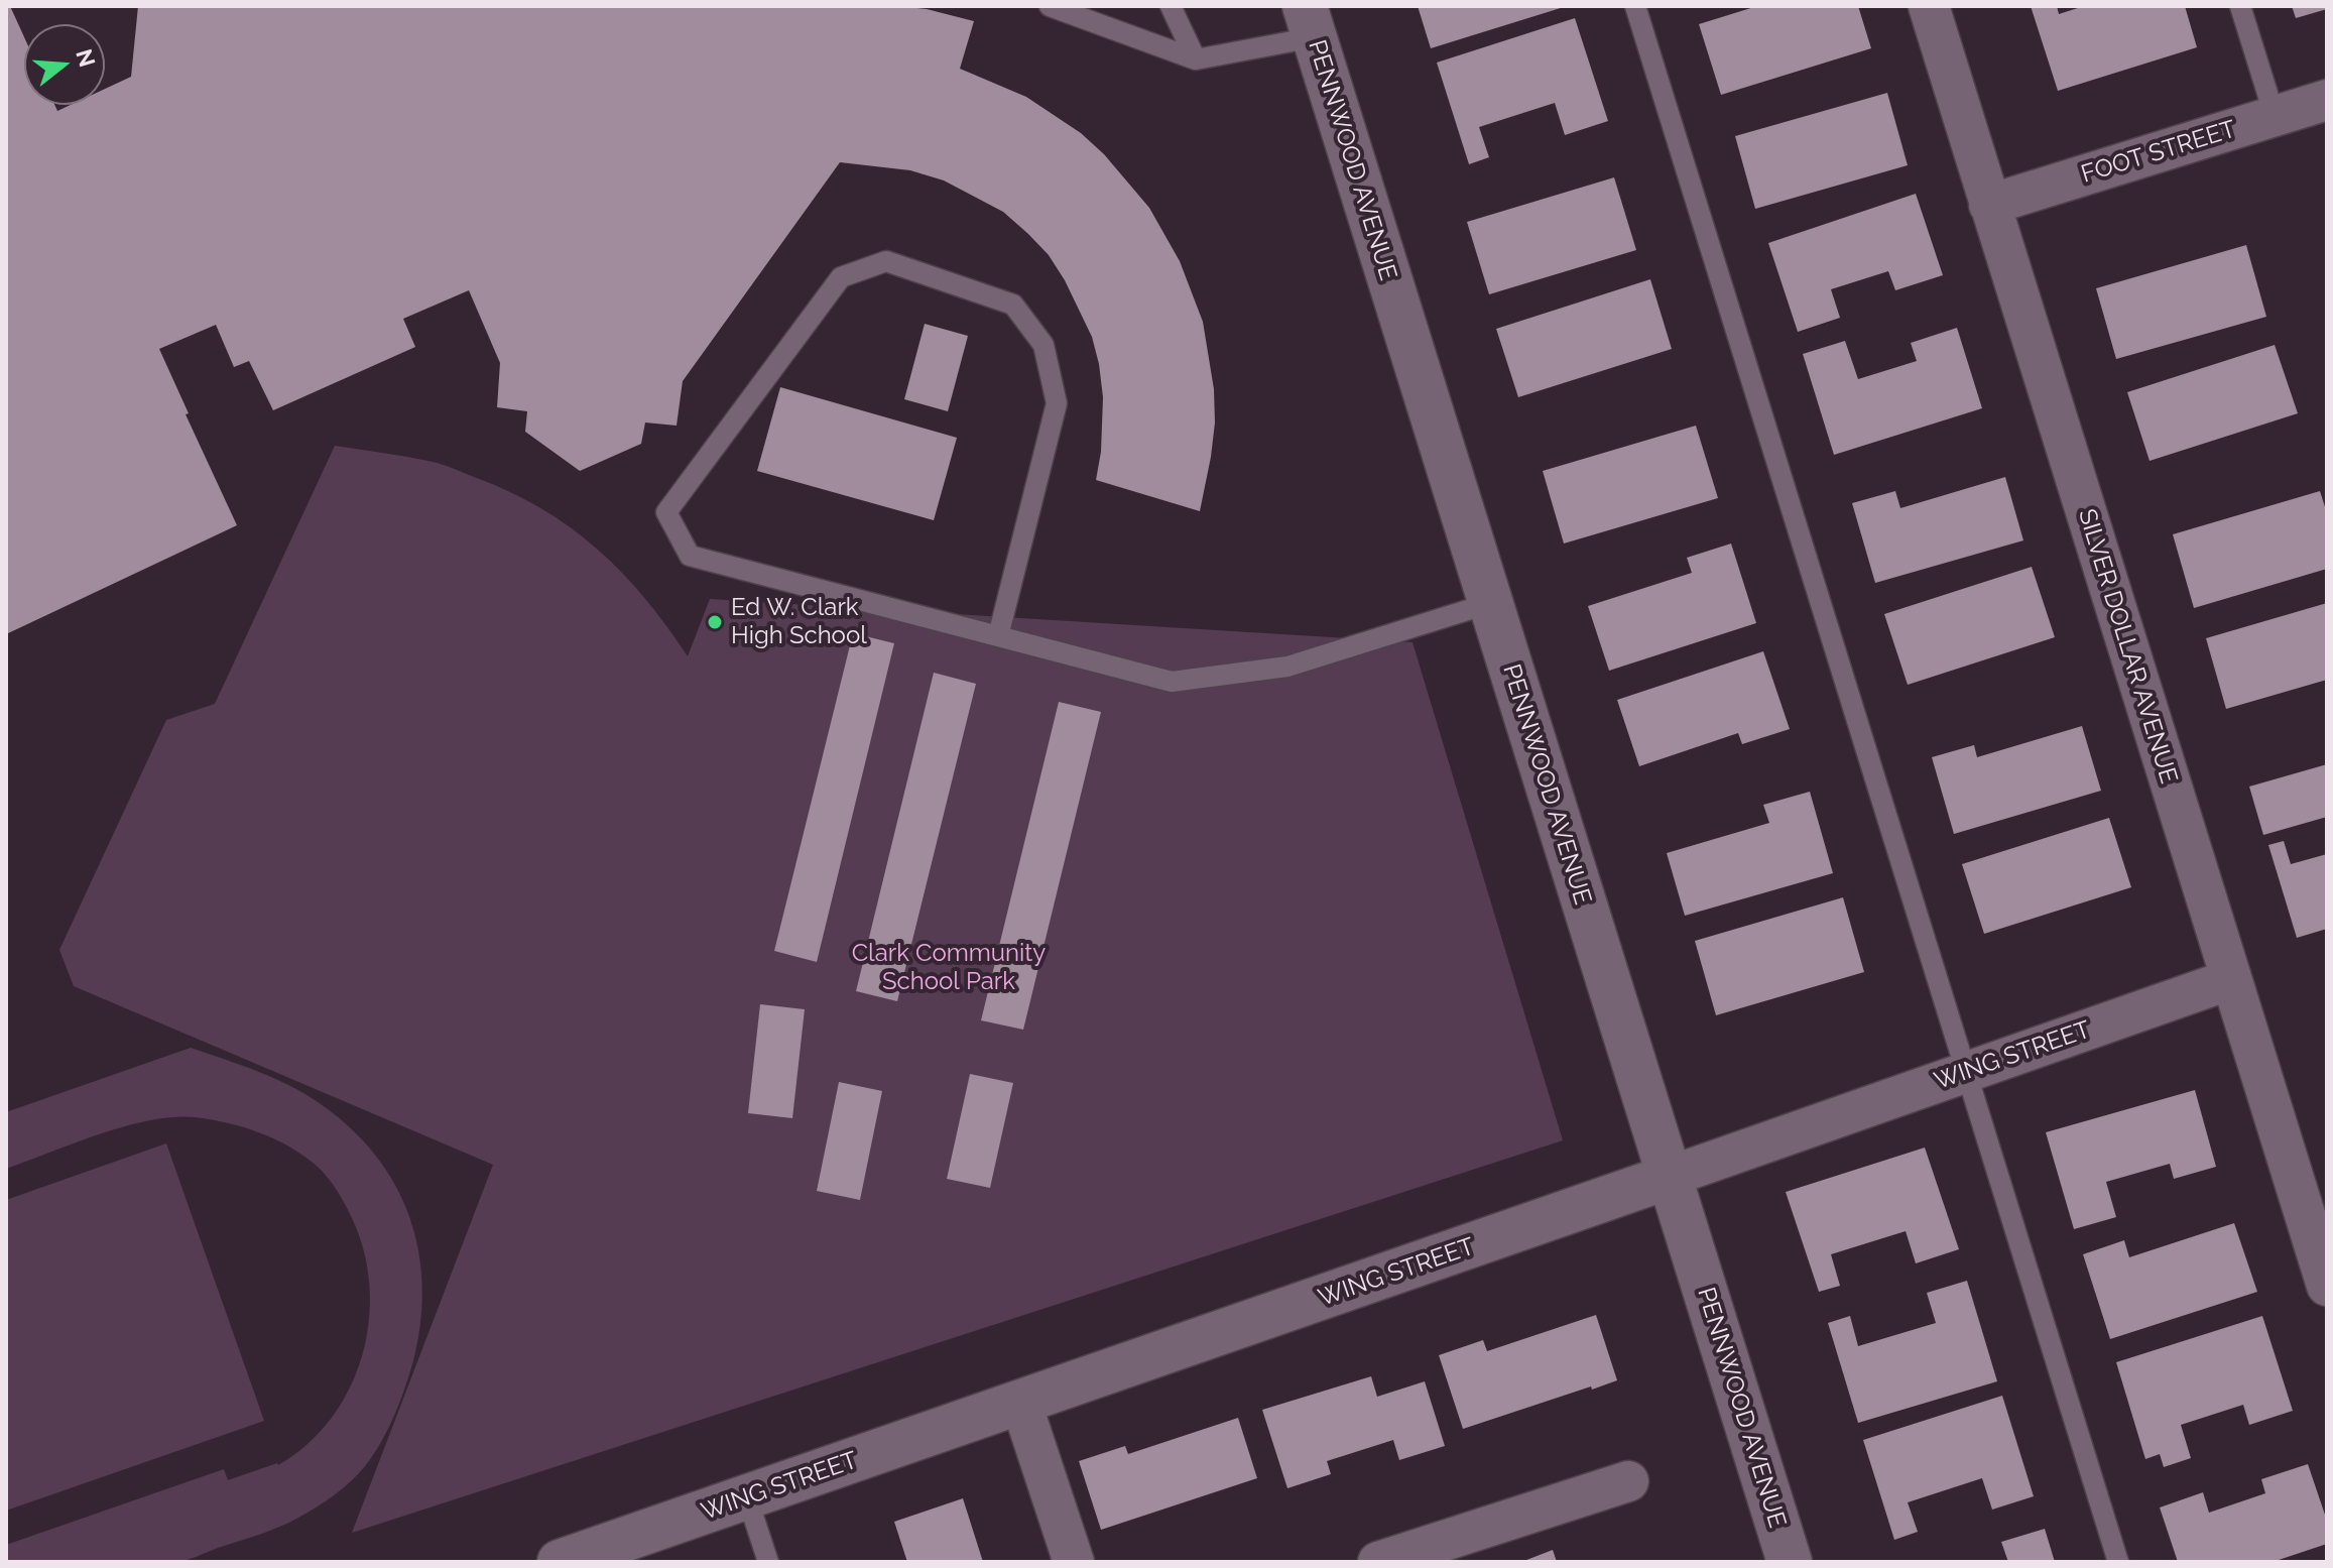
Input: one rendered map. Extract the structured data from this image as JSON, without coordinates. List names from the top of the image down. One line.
{"streets":{"street":["FOOT STREET","PENNWOOD AVENUE","SILVER DOLLAR AVENUE","WING STREET"]},"crossings":[["FOOT STREET","SILVER DOLLAR AVENUE"],["PENNWOOD AVENUE","WING STREET"],["SILVER DOLLAR AVENUE","WING STREET"]],"parks":["Clark Community School Park"],"places":["Ed W. Clark High School"],"north":"right"}
